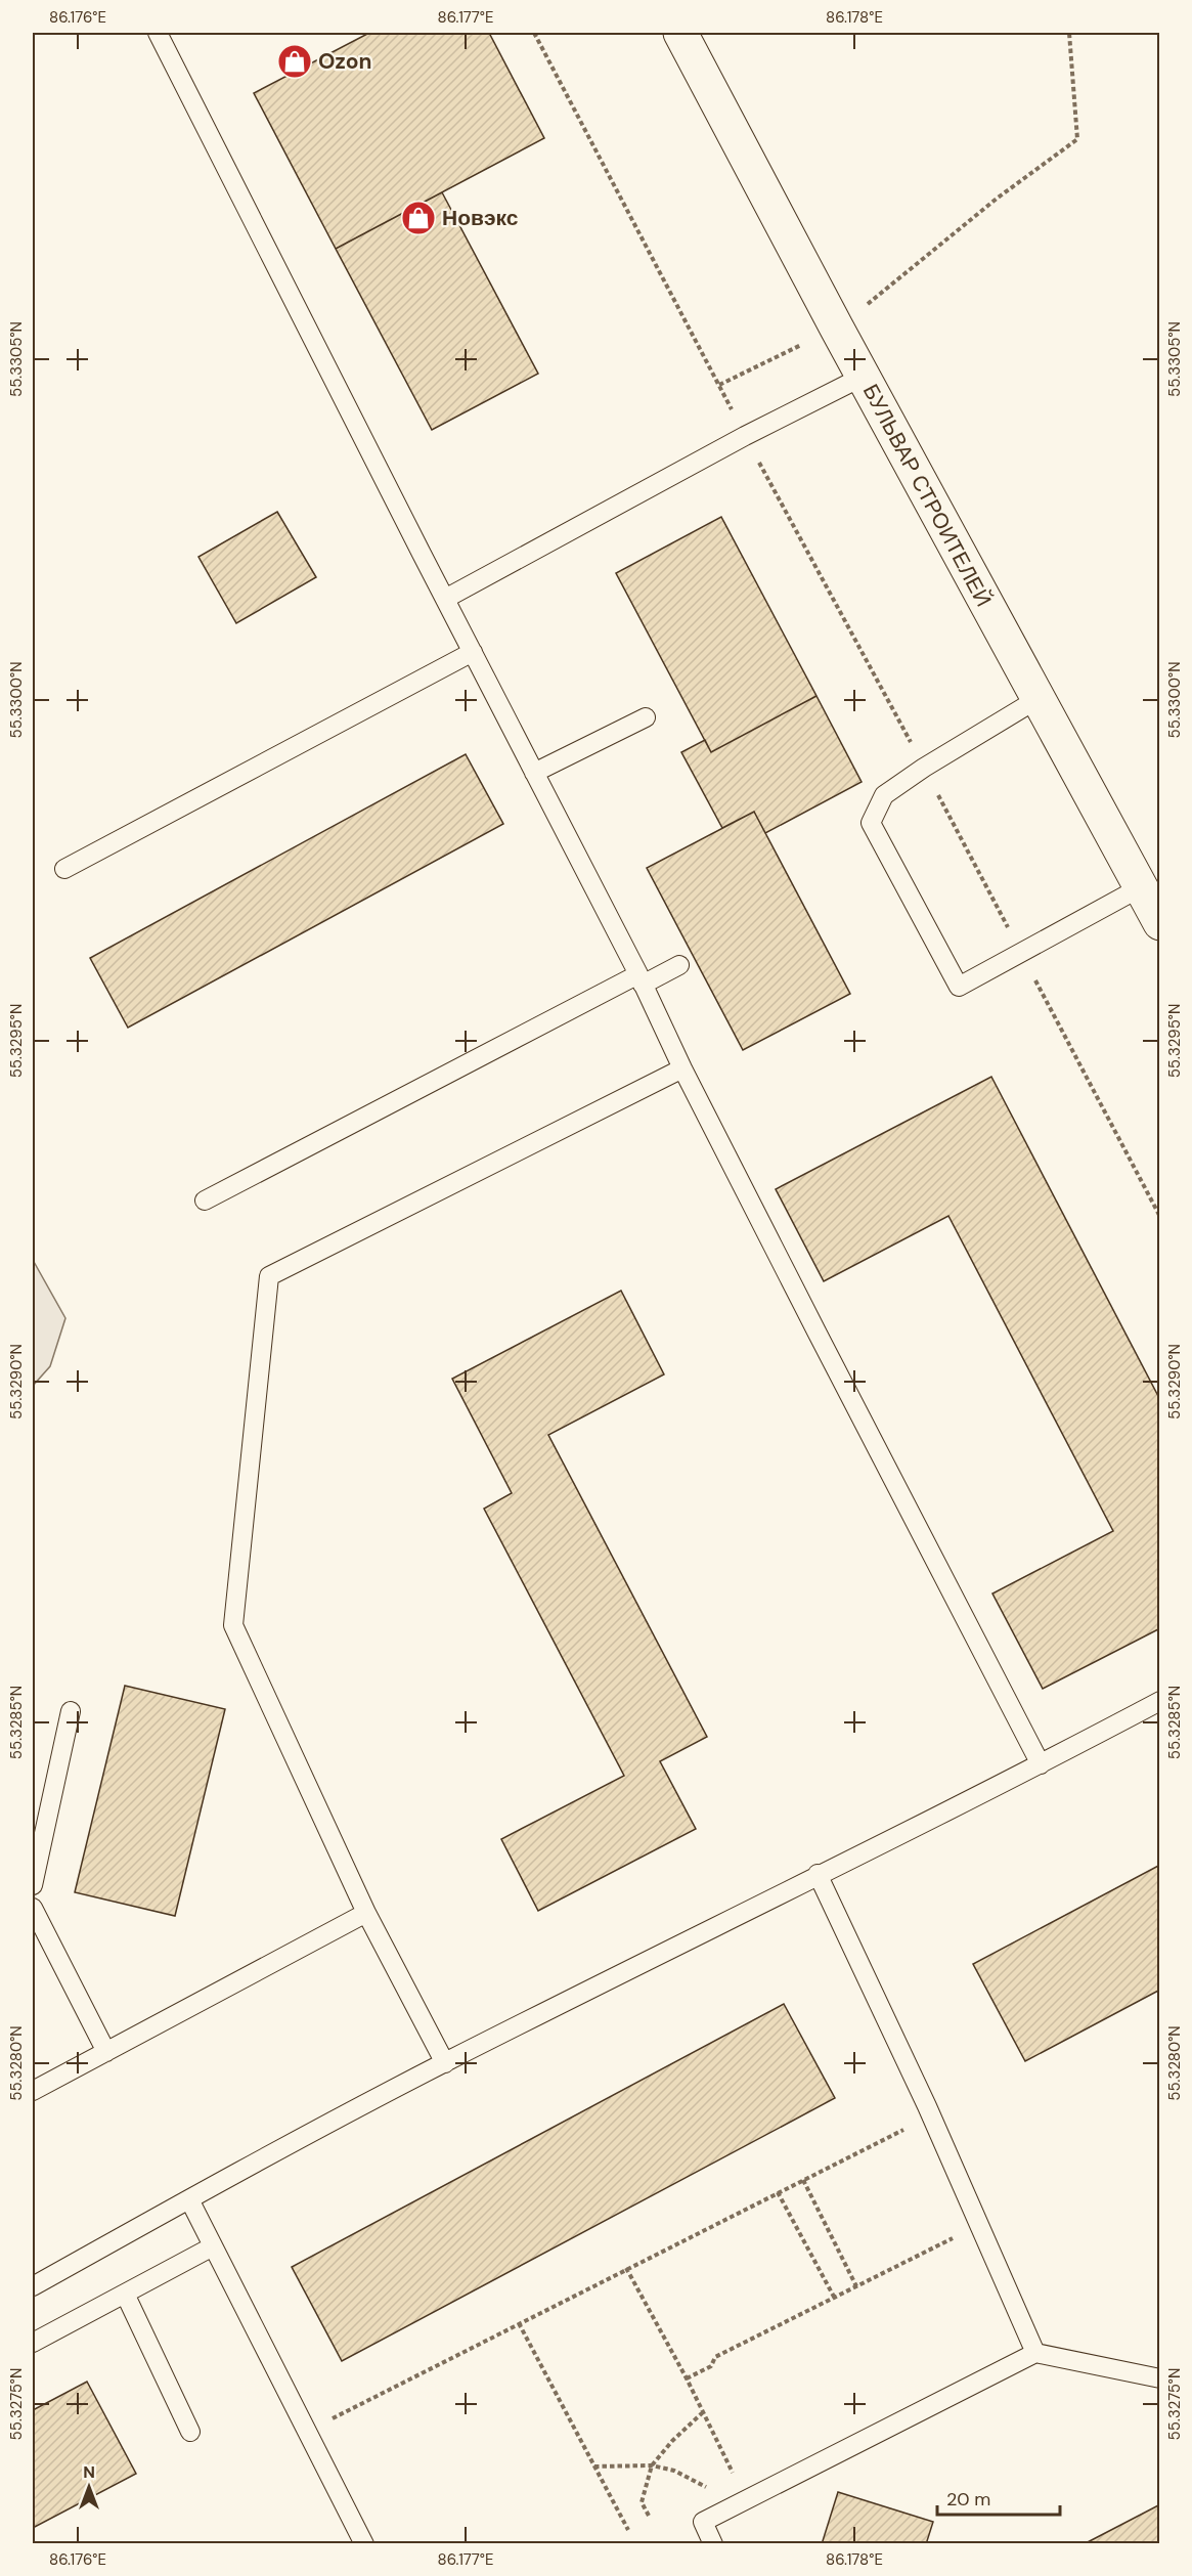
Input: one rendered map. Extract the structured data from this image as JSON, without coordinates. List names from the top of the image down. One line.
{"streets":{"street":["БУЛЬВАР СТРОИТЕЛЕЙ"]},"places":{"shop":["Ozon","Новэкс"]},"scale_bar":"20 m","north":"top","coordinates":["86.176°E","86.177°E","86.178°E","55.3305°N","55.3300°N","55.3295°N","55.3290°N","55.3285°N","55.3280°N","55.3275°N"]}
